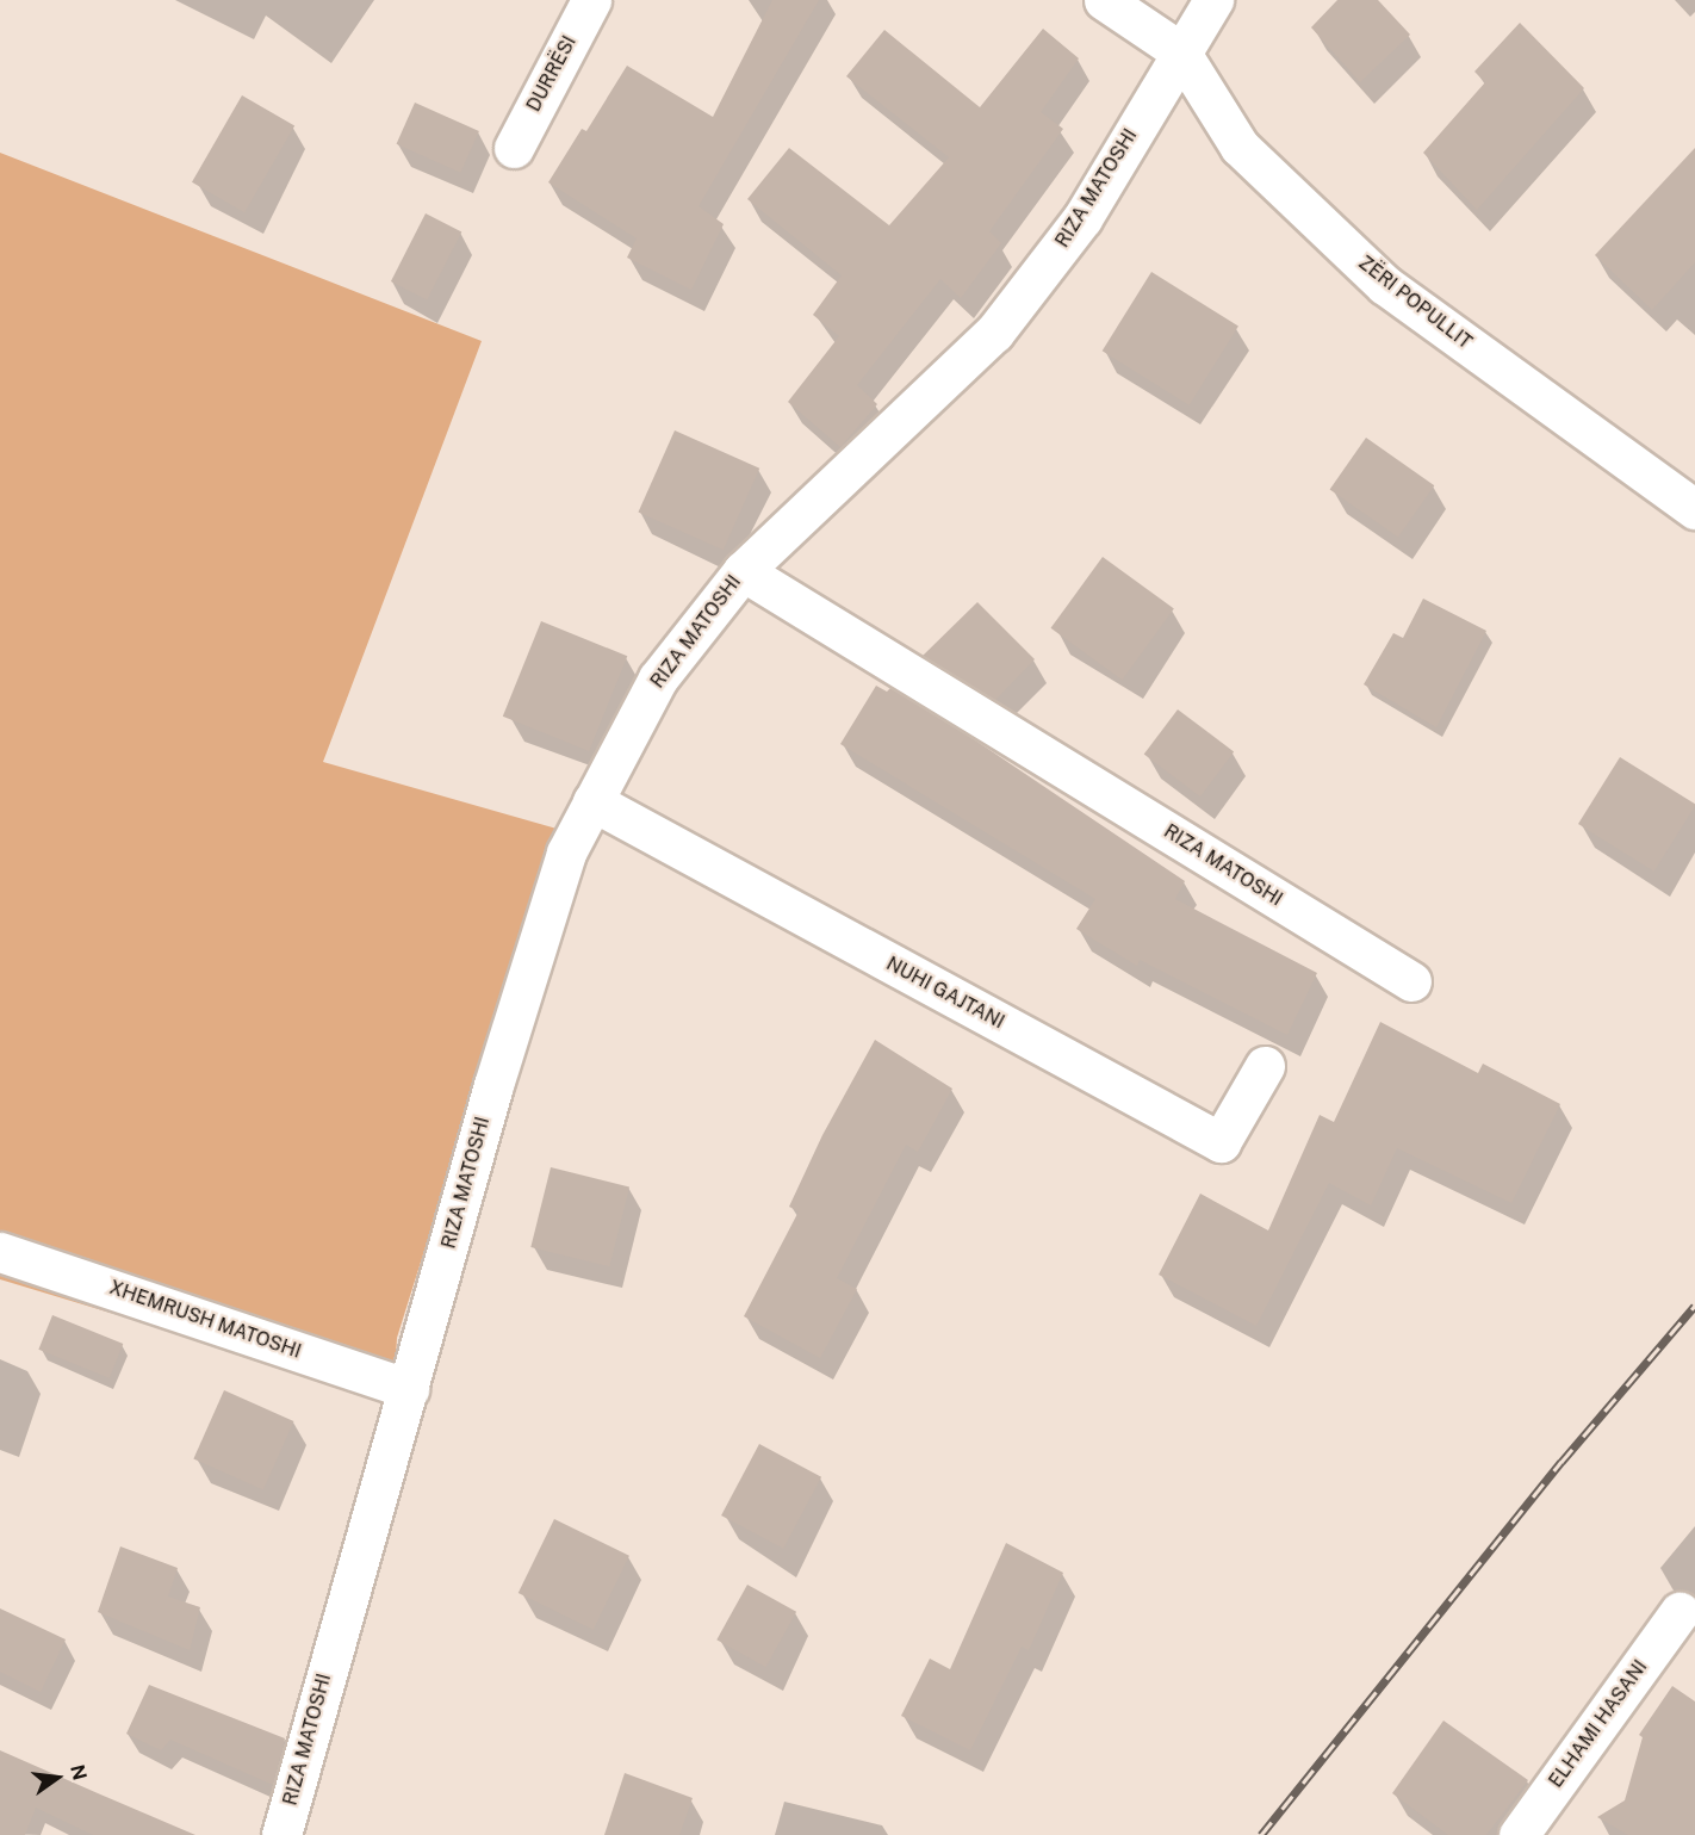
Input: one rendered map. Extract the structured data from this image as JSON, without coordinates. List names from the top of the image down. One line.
{"streets":{"street":["DURRËSI","RIZA MATOSHI","ZËRI POPULLIT","NUHI GAJTANI","XHEMRUSH MATOSHI","ELHAMI HASANI"]},"crossings":[["RIZA MATOSHI","ZËRI POPULLIT"],["RIZA MATOSHI","NUHI GAJTANI"],["RIZA MATOSHI","XHEMRUSH MATOSHI"]],"north":"right"}
